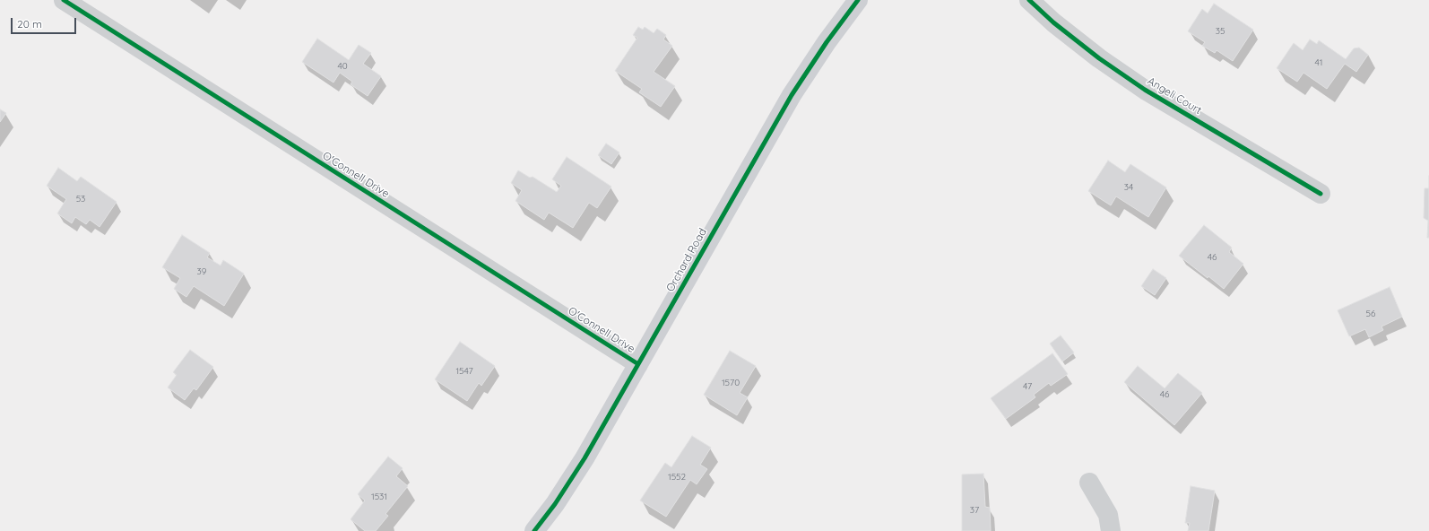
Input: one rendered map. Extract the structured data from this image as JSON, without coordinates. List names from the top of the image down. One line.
{"streets":{"street":["Angeli Court","O'Connell Drive","Orchard Road"]},"crossings":[["O'Connell Drive","Orchard Road"]],"house_numbers":["35","41","40","34","53","46","39","56","1547","1570","47","46","1552","1531","37"],"scale_bar":"20 m"}
